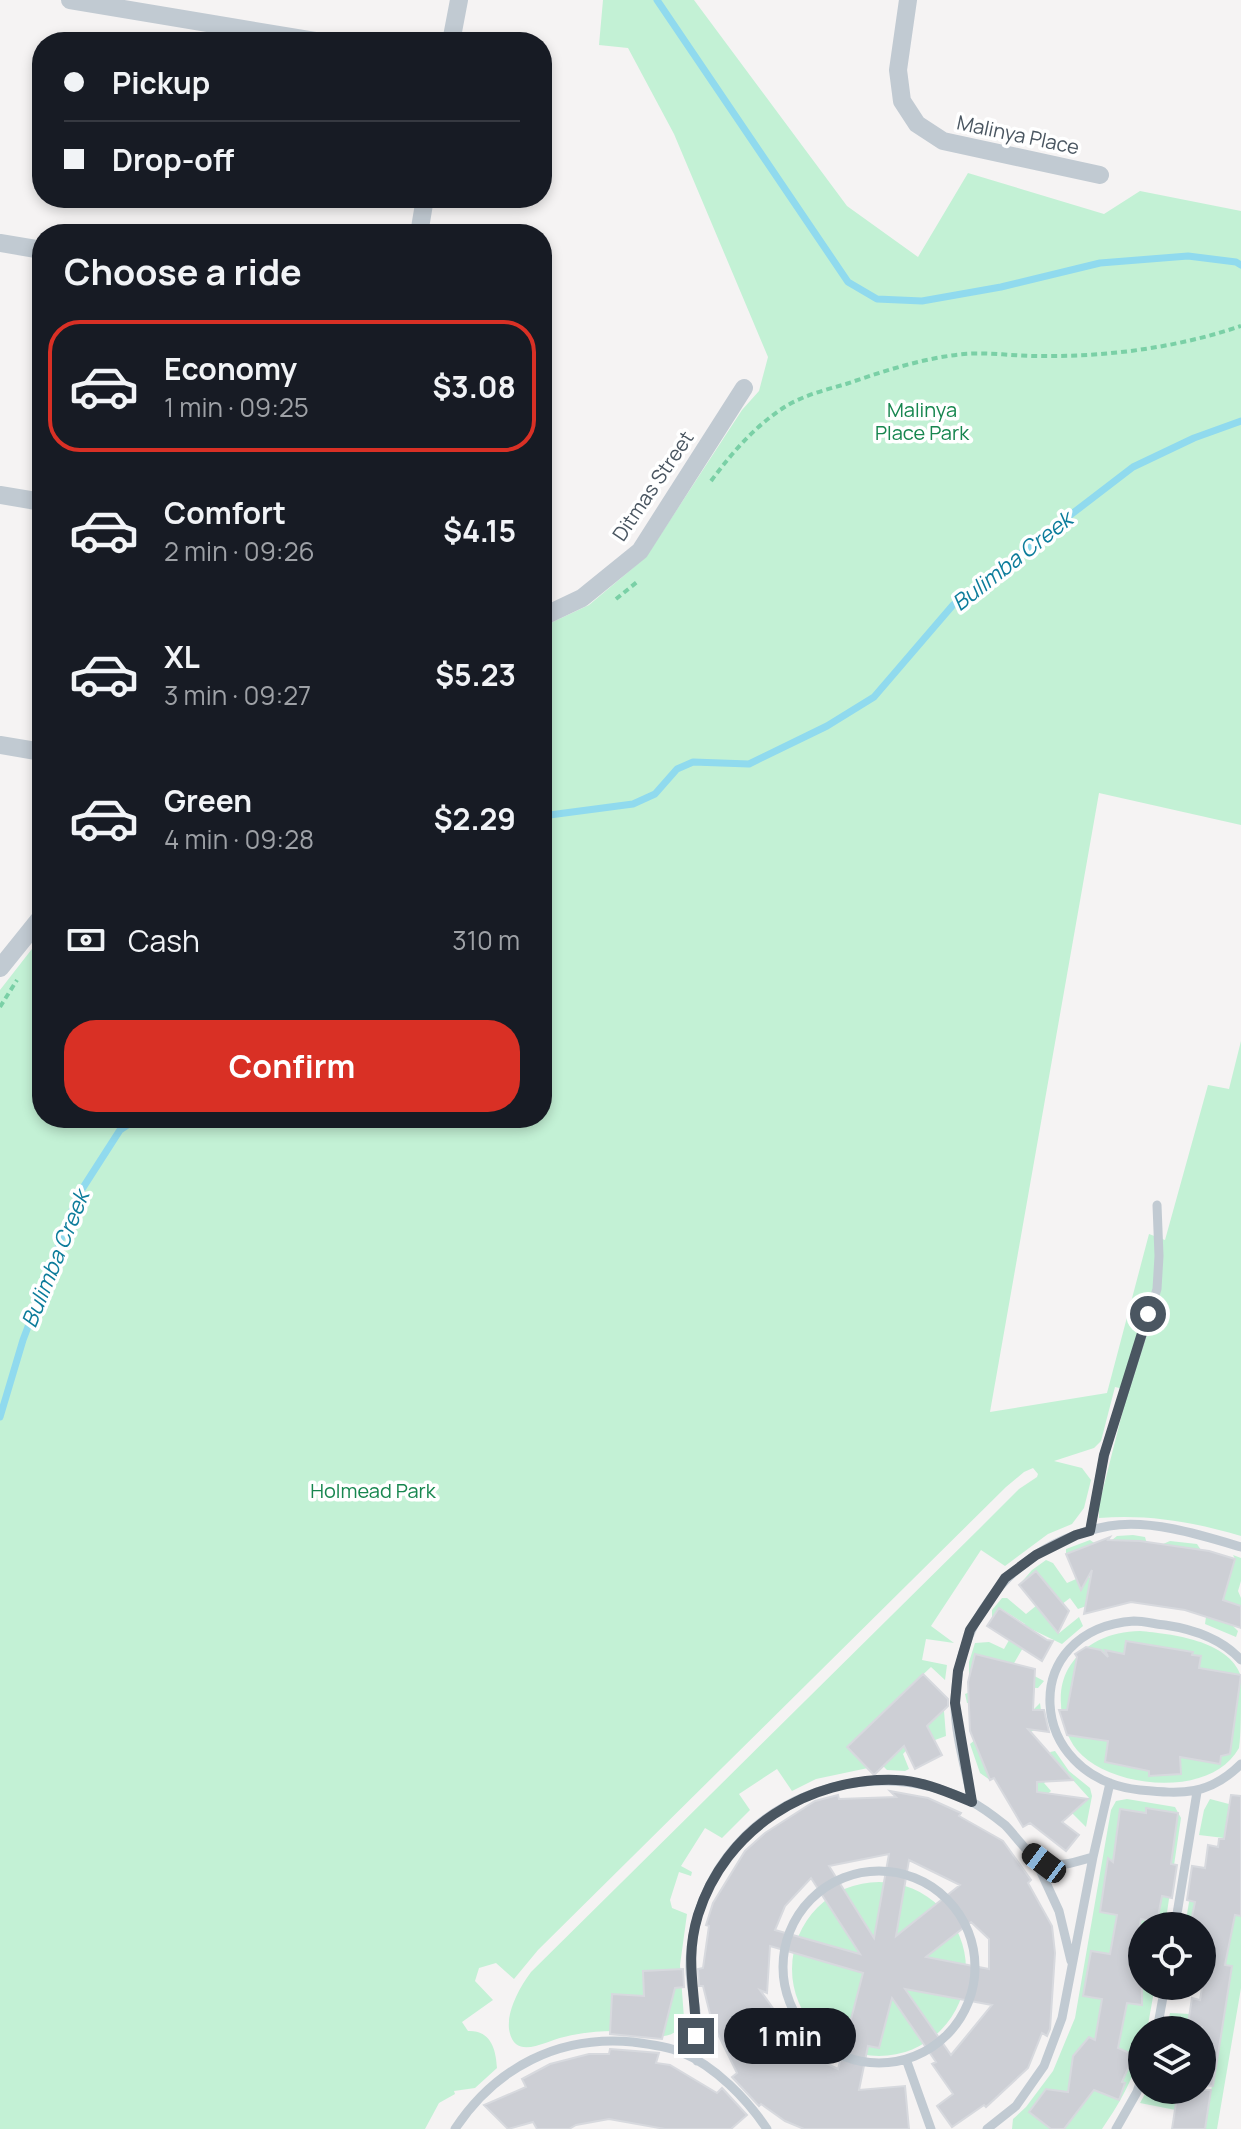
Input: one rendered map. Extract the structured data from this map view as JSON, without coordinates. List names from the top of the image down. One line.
{"streets":{"street":["Malinya Place","Ditmas Street"]},"water":["Bulimba Creek"],"parks":["Malinya Place Park","Holmead Park"],"page":{"banner":["Pickup","Drop-off"],"heading":"Choose a ride","list":[{"name":"Economy","note":"1 min · 09:25","value":"$3.08"},{"name":"Comfort","note":"2 min · 09:26","value":"$4.15"},{"name":"XL","note":"3 min · 09:27","value":"$5.23"},{"name":"Green","note":"4 min · 09:28","value":"$2.29"}],"pay":["Cash","310 m"],"buttons":"Confirm","bubble":"1 min"}}
